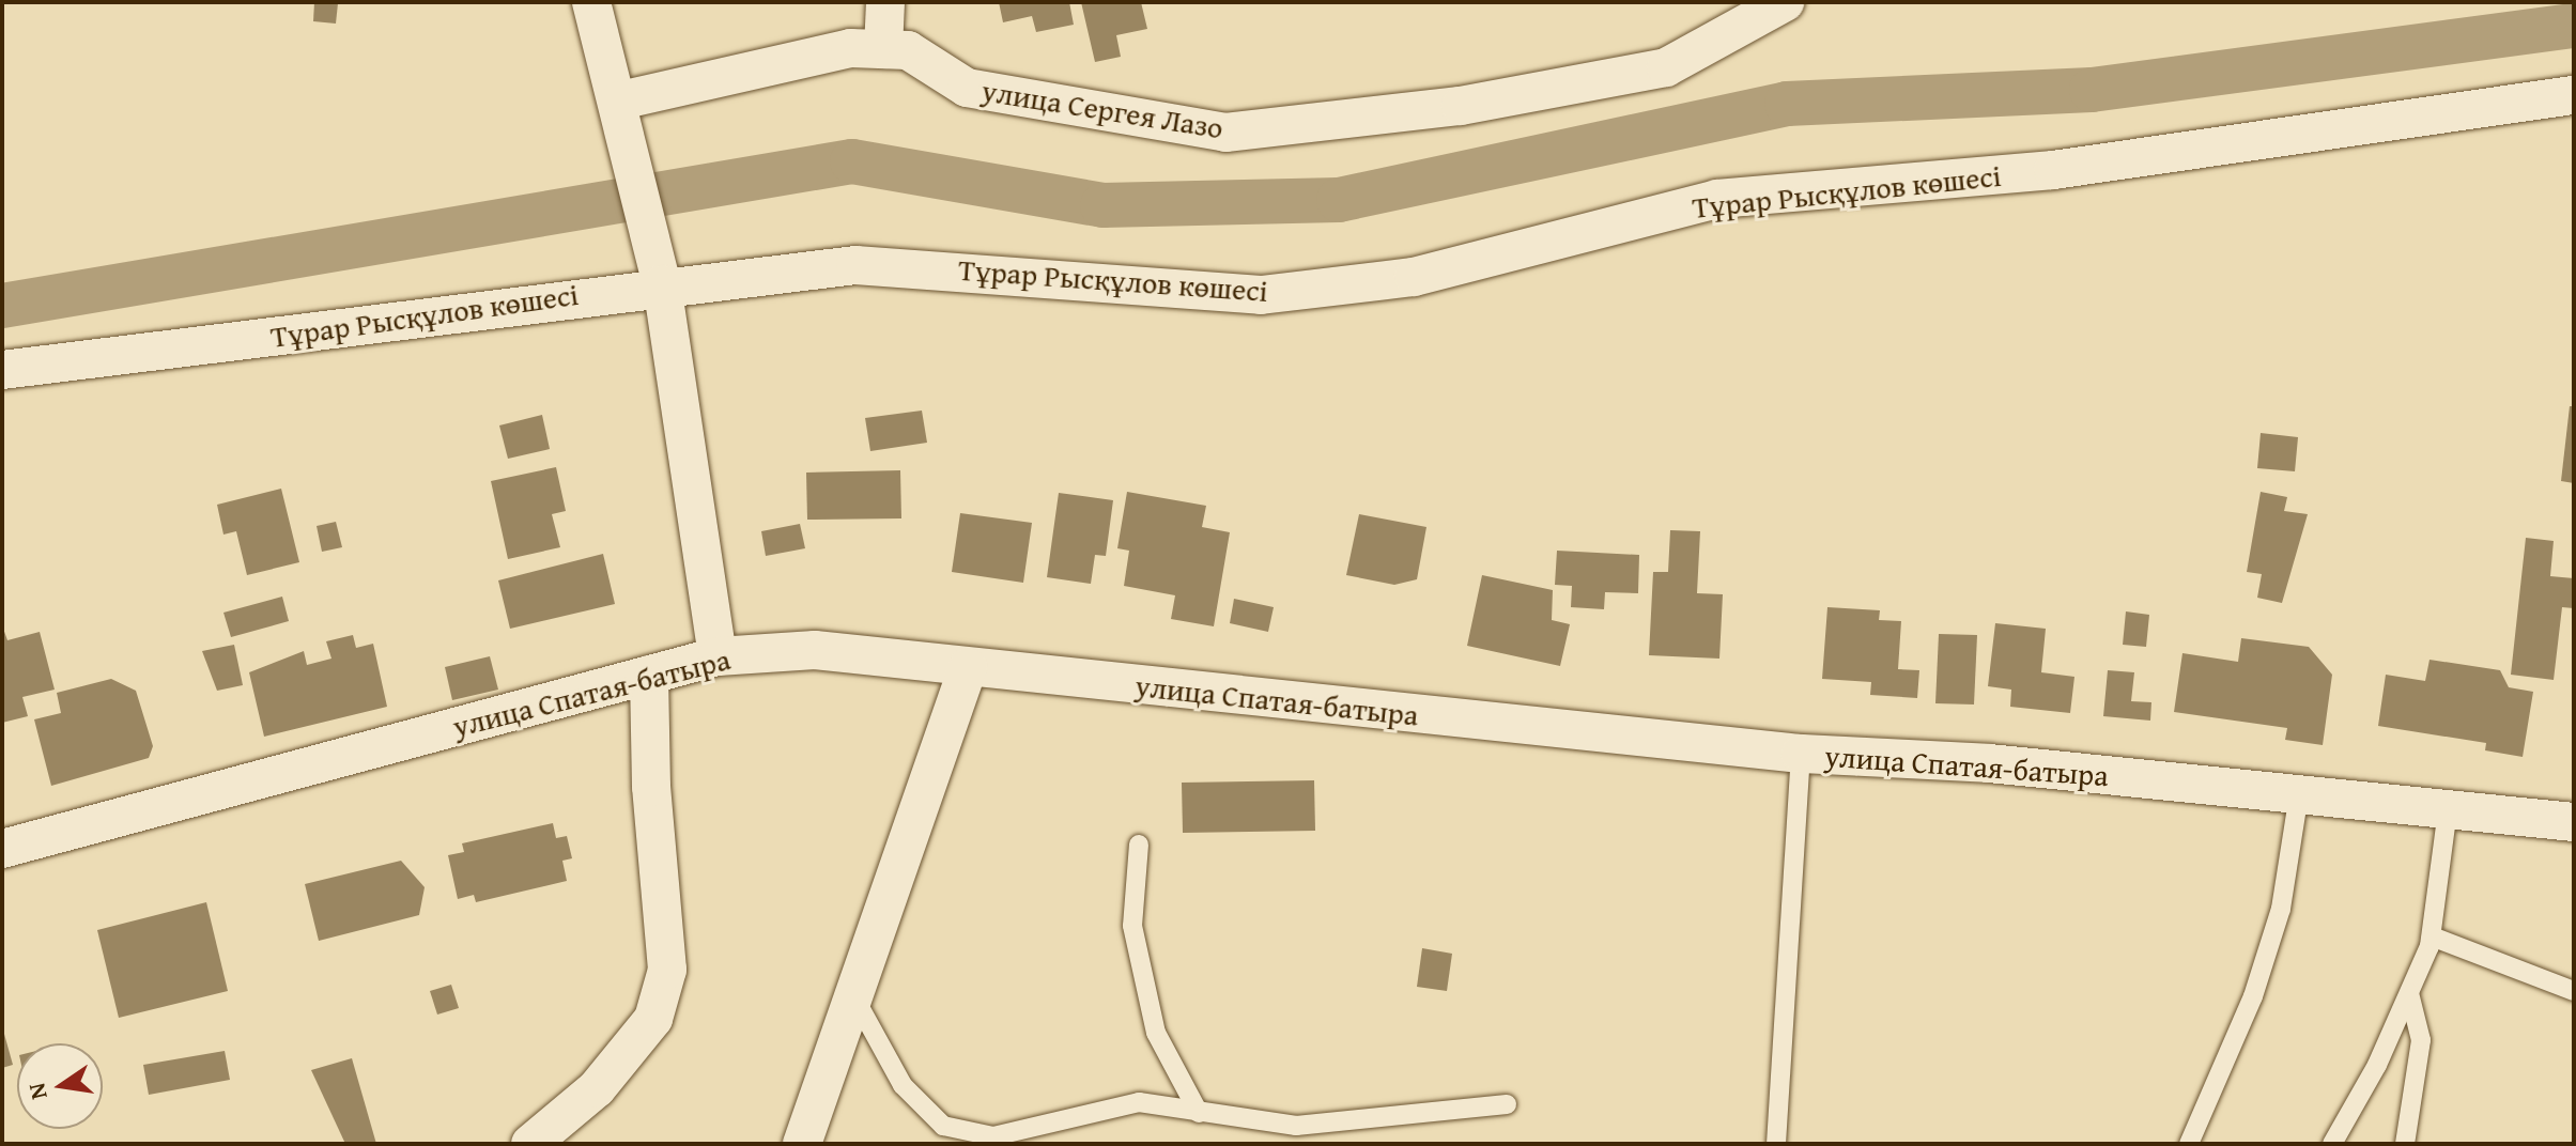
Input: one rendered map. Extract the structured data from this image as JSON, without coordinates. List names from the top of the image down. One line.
{"streets":{"street":["улица Сергея Лазо","Тұрар Рысқұлов көшесі","улица Спатая-батыра"]},"north":"left"}
